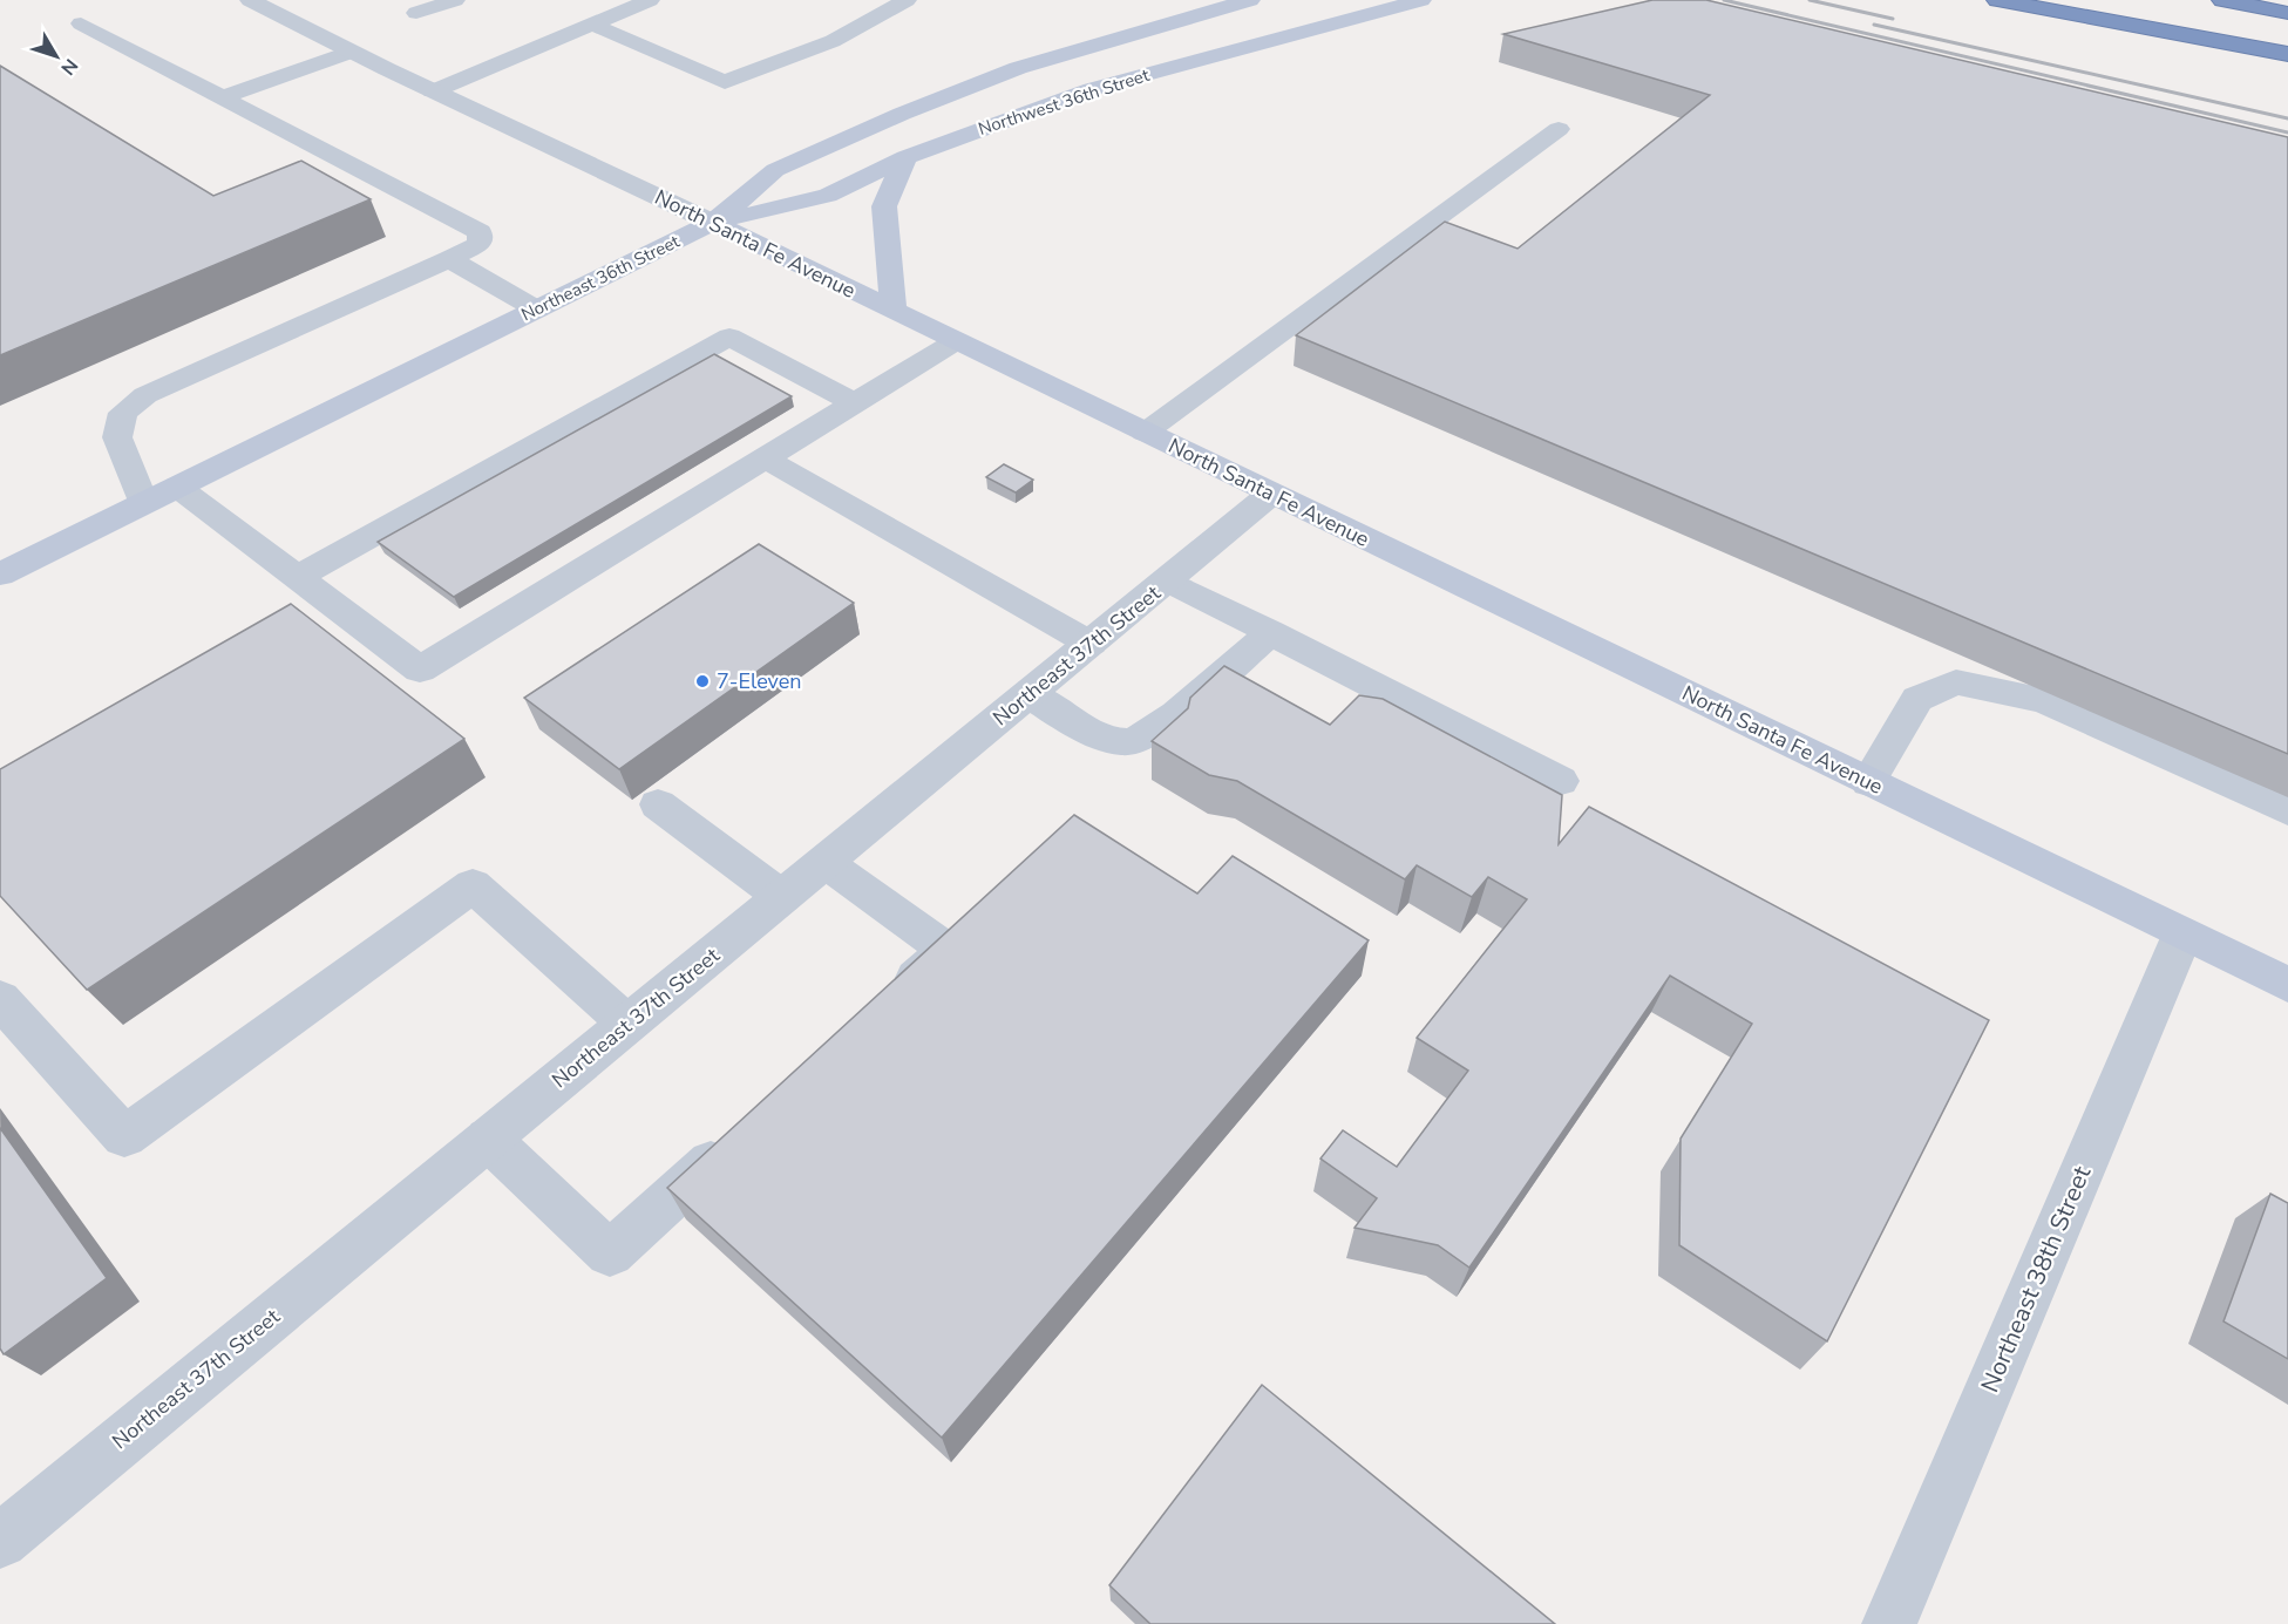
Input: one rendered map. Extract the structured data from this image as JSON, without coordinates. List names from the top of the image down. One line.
{"streets":{"main road":["Northwest 36th Street","North Santa Fe Avenue","Northeast 36th Street"],"street":["Northeast 37th Street","Northeast 38th Street"]},"crossings":[["Northwest 36th Street","North Santa Fe Avenue"],["Northwest 36th Street","Northeast 36th Street"],["North Santa Fe Avenue","Northeast 36th Street"],["North Santa Fe Avenue","Northeast 37th Street"],["North Santa Fe Avenue","Northeast 38th Street"]],"places":["7-Eleven"],"north":"bottom right"}
